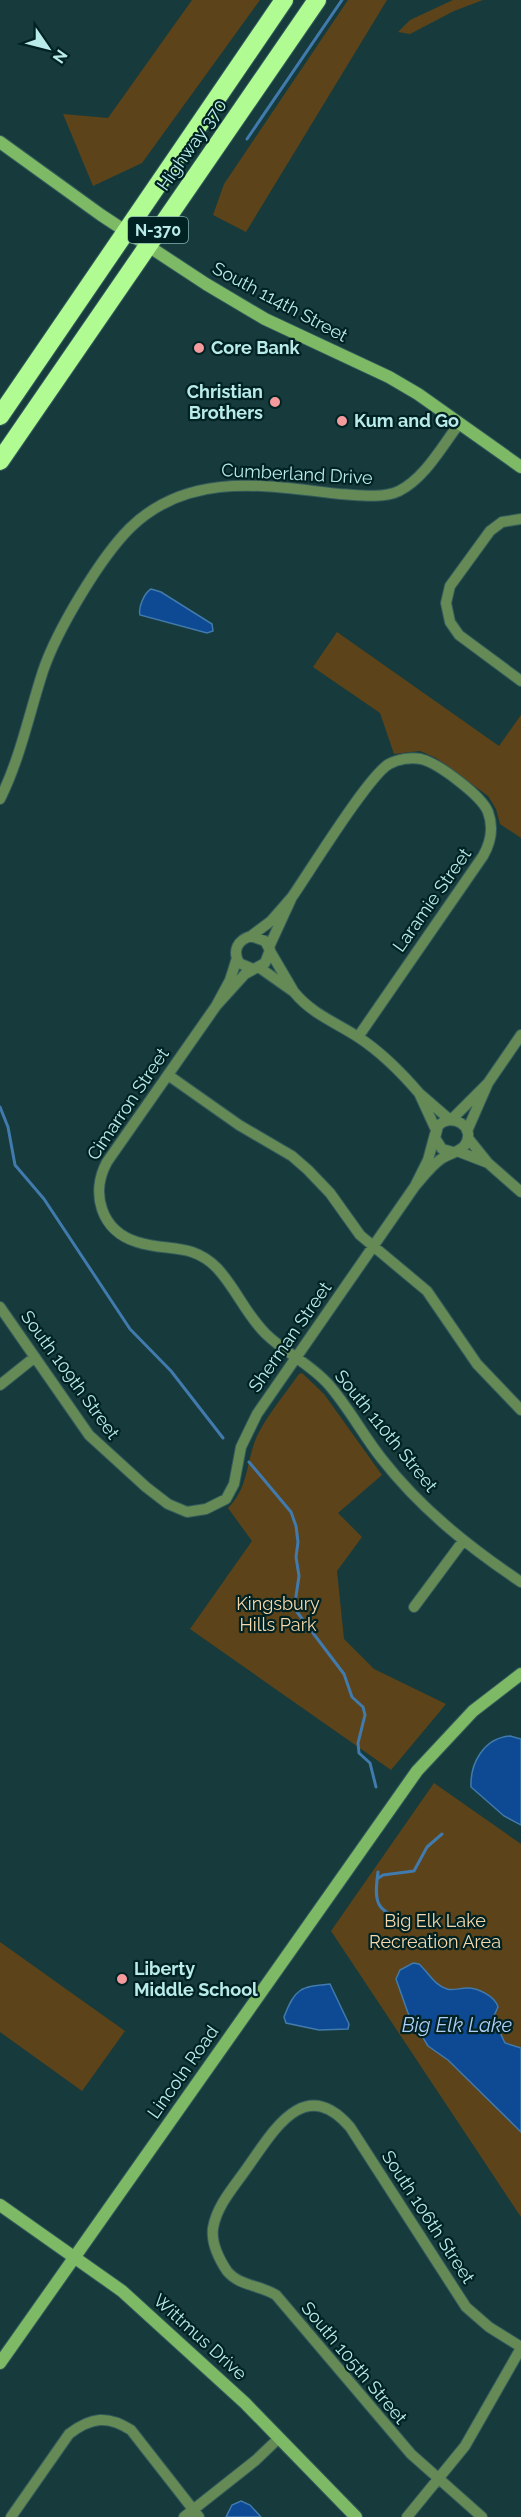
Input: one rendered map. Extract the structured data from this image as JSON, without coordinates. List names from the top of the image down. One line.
{"streets":{"highway":["Highway 370","N-370"],"street":["South 114th Street","Cumberland Drive","Laramie Street","Cimarron Street","Sherman Street","South 109th Street","South 110th Street","Lincoln Road","South 106th Street","Wittmus Drive","South 105th Street"]},"crossings":[["Highway 370","South 114th Street"],["South 114th Street","Cumberland Drive"],["Cimarron Street","South 110th Street"],["Sherman Street","South 109th Street"],["Sherman Street","South 110th Street"],["Lincoln Road","Wittmus Drive"],["South 106th Street","South 105th Street"]],"water":["Big Elk Lake"],"parks":["Kingsbury Hills Park","Big Elk Lake Recreation Area"],"places":["Core Bank","Christian Brothers","Kum and Go","Liberty Middle School"],"north":"bottom right"}
